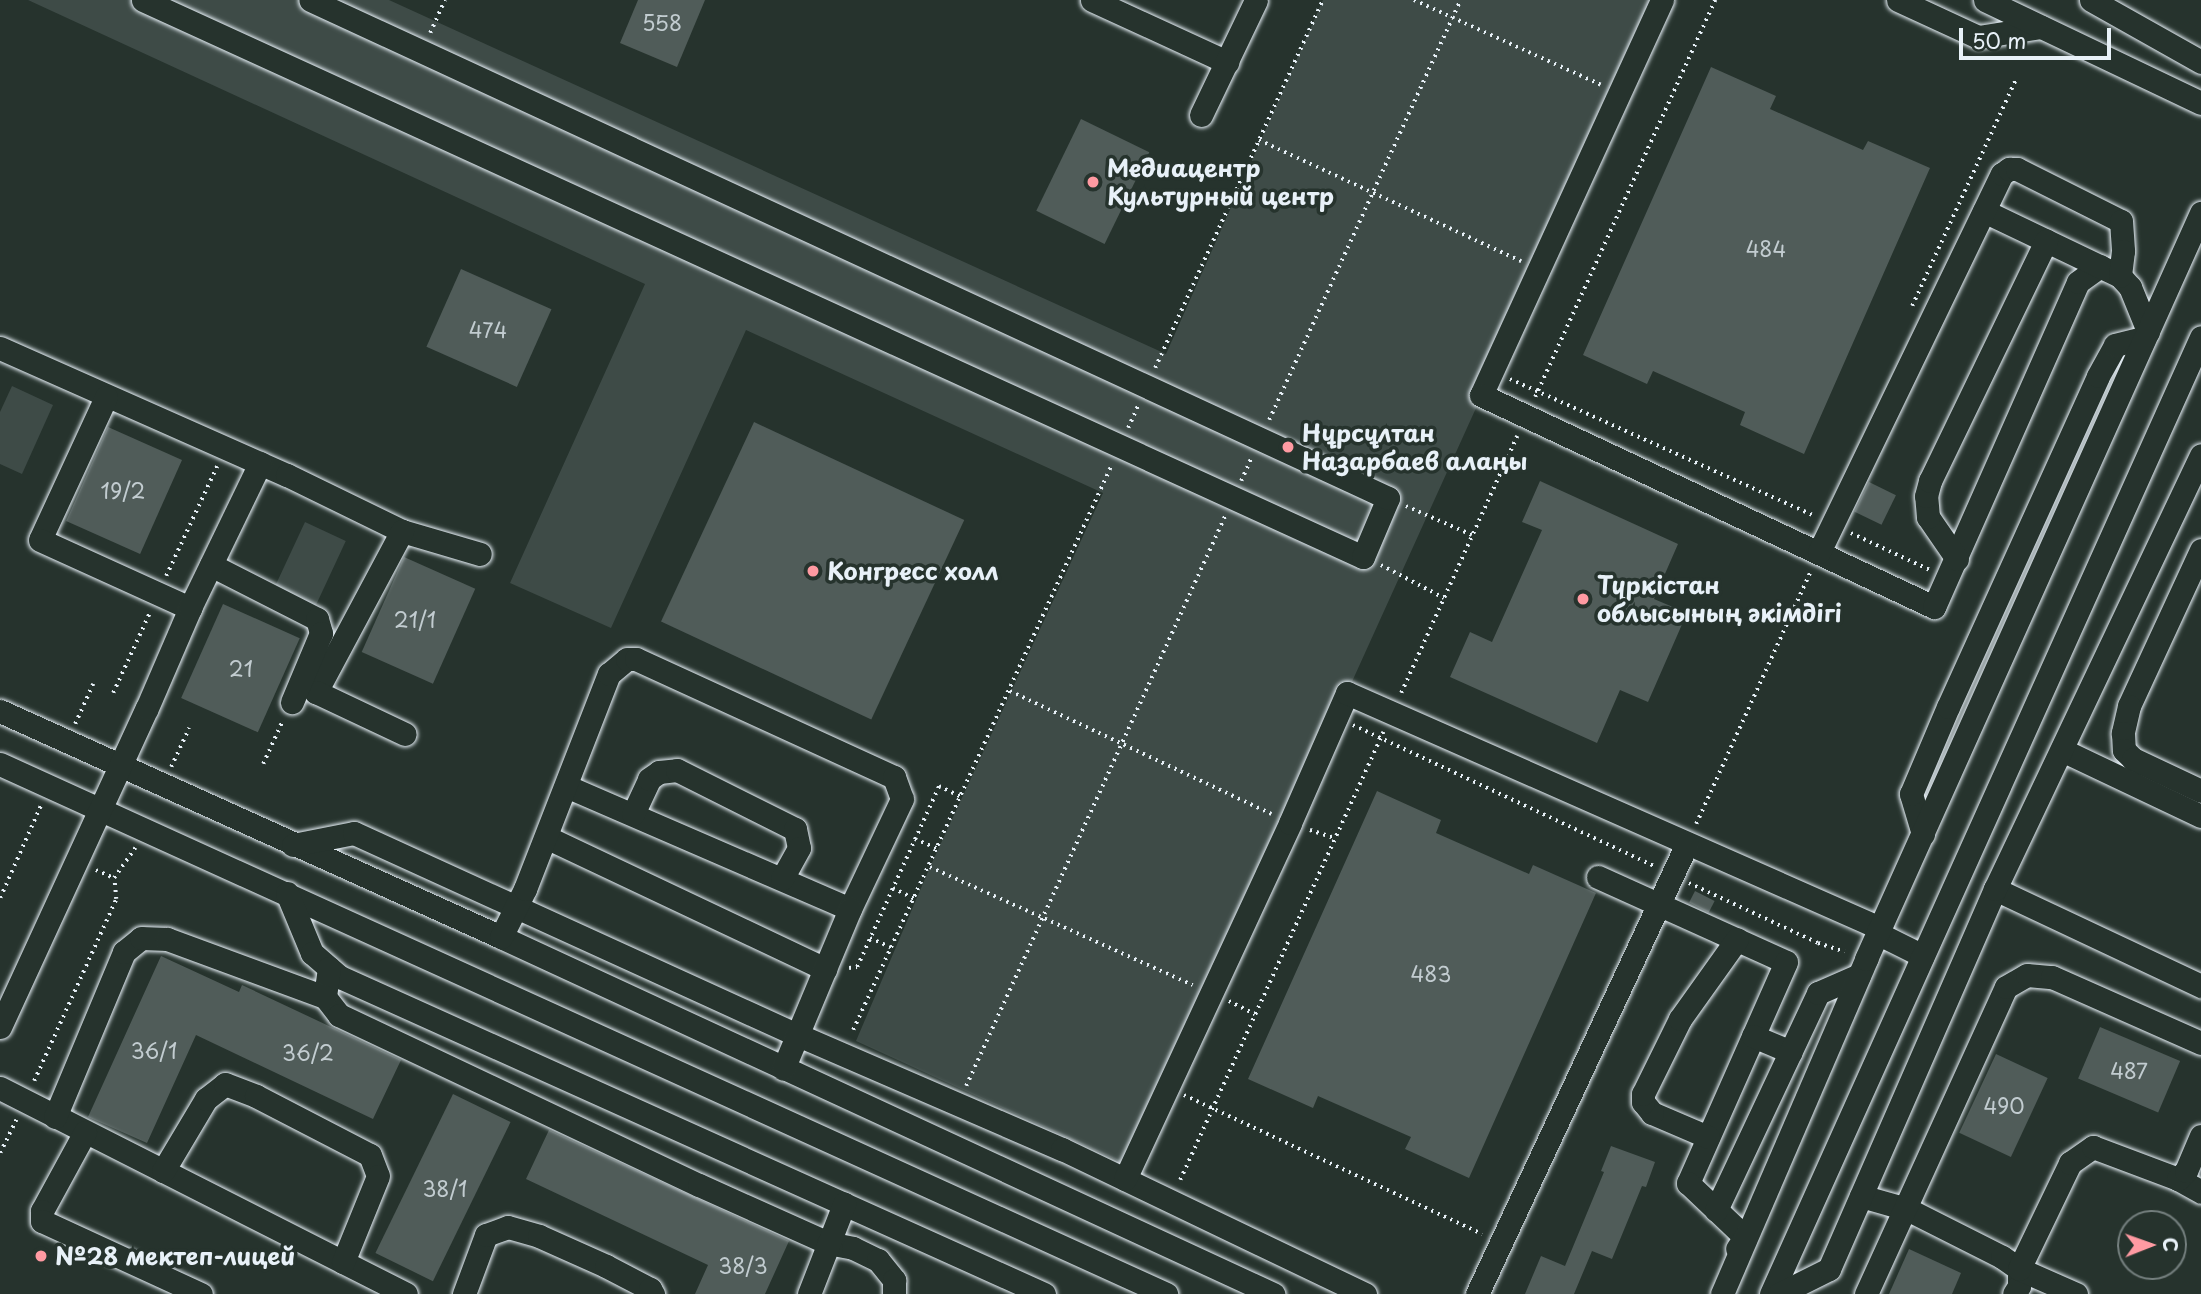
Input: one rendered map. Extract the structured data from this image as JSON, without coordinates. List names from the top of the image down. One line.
{"places":["Медиацентр Культурный центр","Нұрсұлтан Назарбаев алаңы","Конгресс холл","Түркістан облысының әкімдігі","№28 мектеп-лицей"],"house_numbers":["558","484","474","19/2","21/1","21","483","36/1","36/2","487","490","38/1","38/3"],"scale_bar":"50 m","north":"right"}
